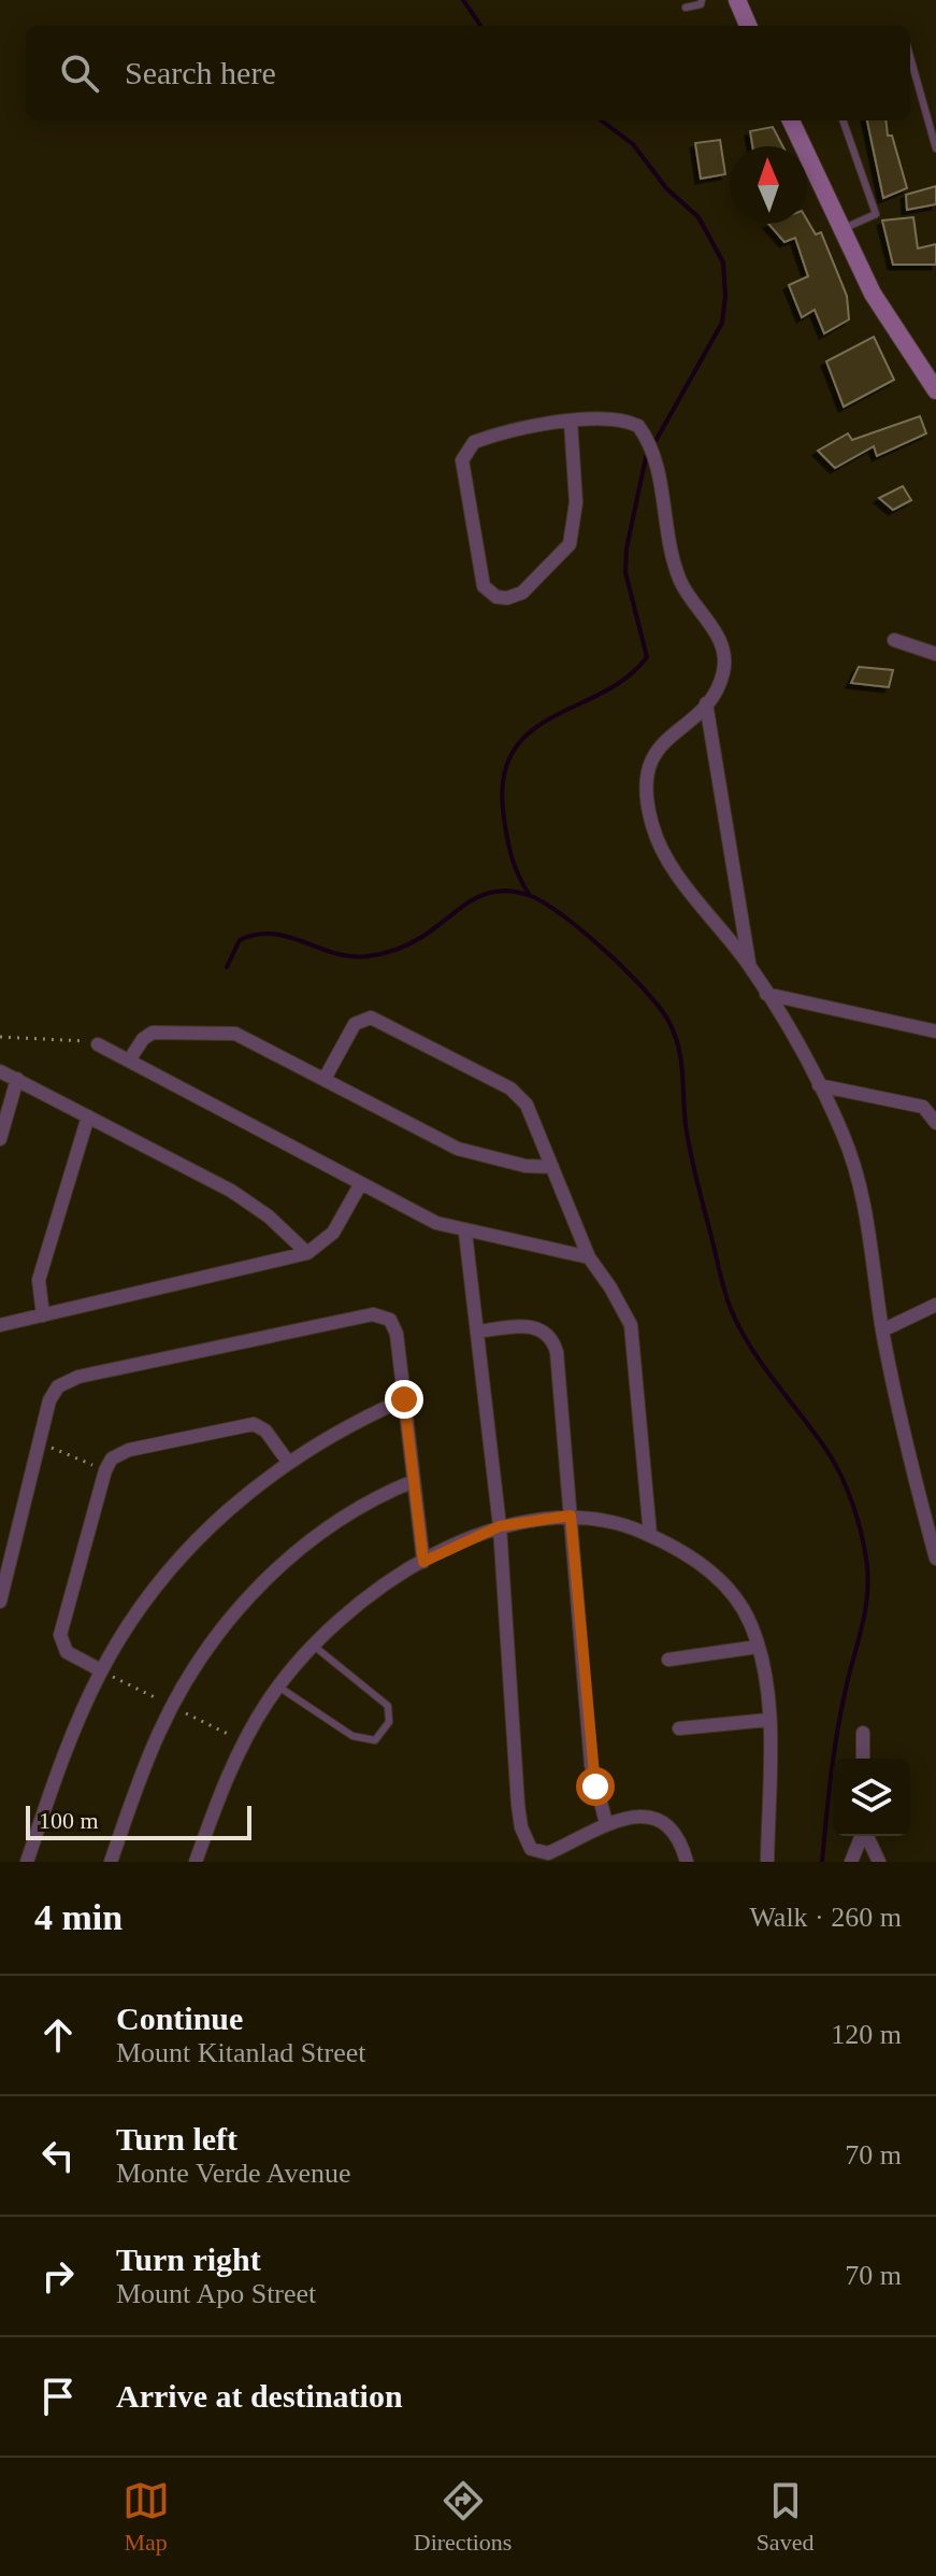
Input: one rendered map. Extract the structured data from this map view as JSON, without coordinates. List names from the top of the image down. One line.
{"scale_bar":"100 m","north":"top","page":{"search":"Search here","scale":"100 m","heading":["4 min","Walk · 260 m"],"list":[["Continue","Mount Kitanlad Street","120 m"],["Turn left","Monte Verde Avenue","70 m"],["Turn right","Mount Apo Street","70 m"],"Arrive at destination"],"nav":["Map","Directions","Saved"]}}
